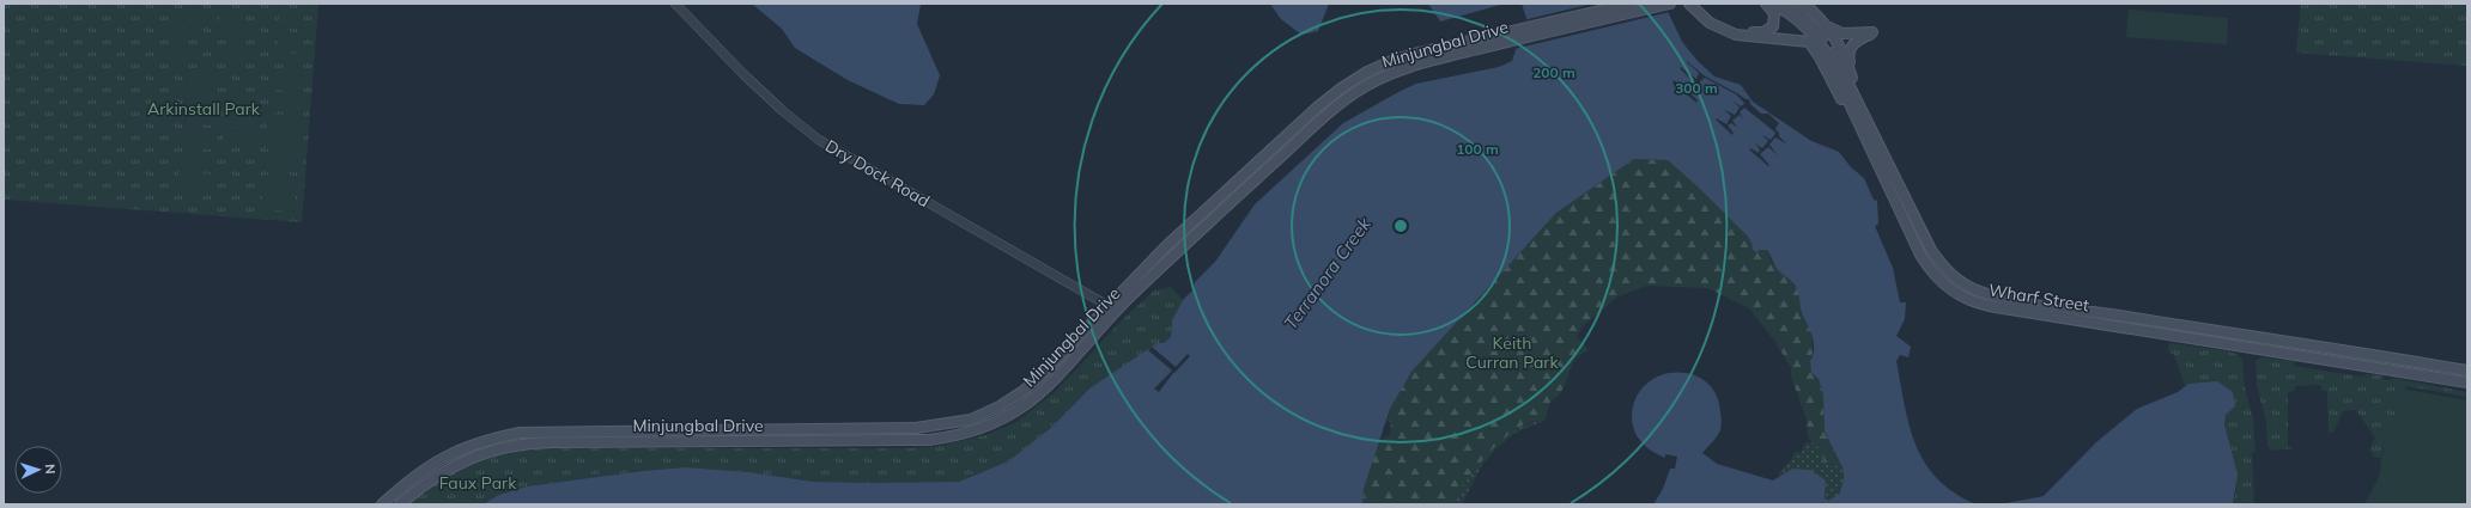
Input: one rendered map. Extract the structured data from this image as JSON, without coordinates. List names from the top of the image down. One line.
{"streets":{"main road":["Minjungbal Drive","Wharf Street"],"street":["Dry Dock Road"]},"crossings":[["Minjungbal Drive","Dry Dock Road"]],"water":["Terranora Creek"],"parks":["Arkinstall Park","Keith Curran Park","Faux Park"],"north":"right","rings":["200 m","300 m","100 m"]}
